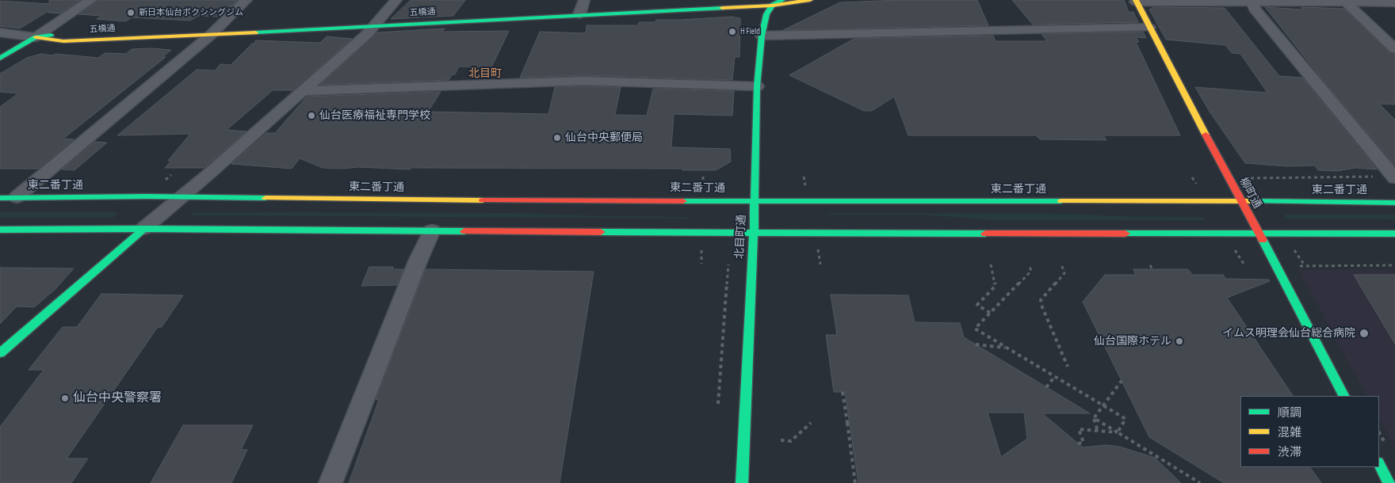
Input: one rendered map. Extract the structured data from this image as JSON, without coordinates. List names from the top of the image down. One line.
{"streets":{"main road":["五橋通","東二番丁通","柳町通","北目町通"]},"crossings":[["五橋通","北目町通"],["東二番丁通","柳町通"],["東二番丁通","北目町通"]],"districts":["北目町"],"places":["新日本仙台ボクシングジム","H Field","仙台医療福祉専門学校","仙台中央郵便局","イムス明理会仙台総合病院","仙台国際ホテル","仙台中央警察署"],"legend":["順調","混雑","渋滞"]}
